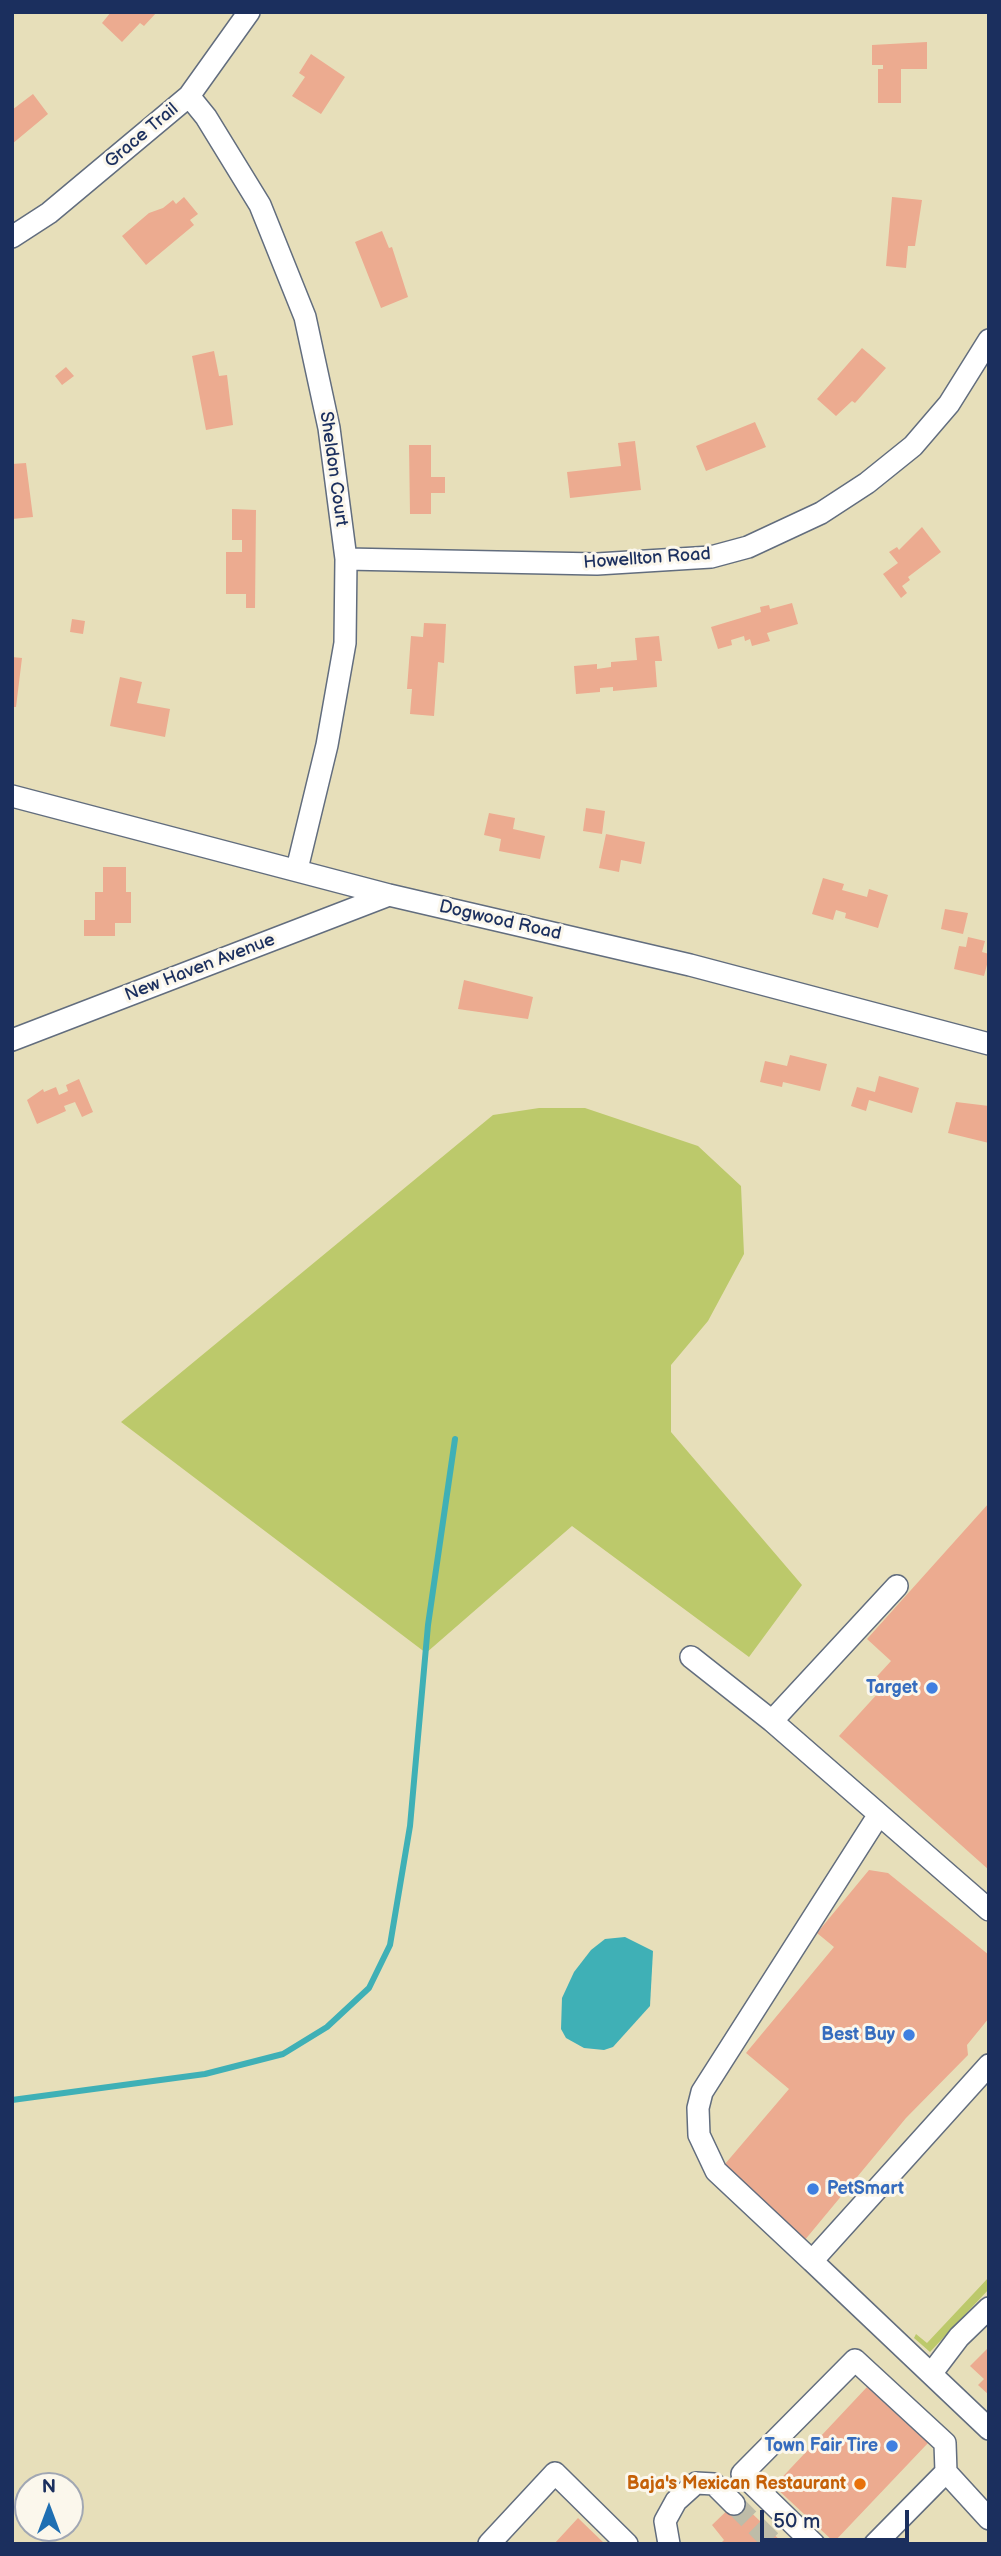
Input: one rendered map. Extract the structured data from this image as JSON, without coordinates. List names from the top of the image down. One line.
{"streets":{"street":["Grace Trail","Sheldon Court","Howellton Road","Dogwood Road","New Haven Avenue"]},"crossings":[["Grace Trail","Sheldon Court"],["Sheldon Court","Howellton Road"],["Sheldon Court","Dogwood Road"],["Dogwood Road","New Haven Avenue"]],"places":["Target","Best Buy","PetSmart","Town Fair Tire","Baja's Mexican Restaurant"],"scale_bar":"50 m","north":"top"}
